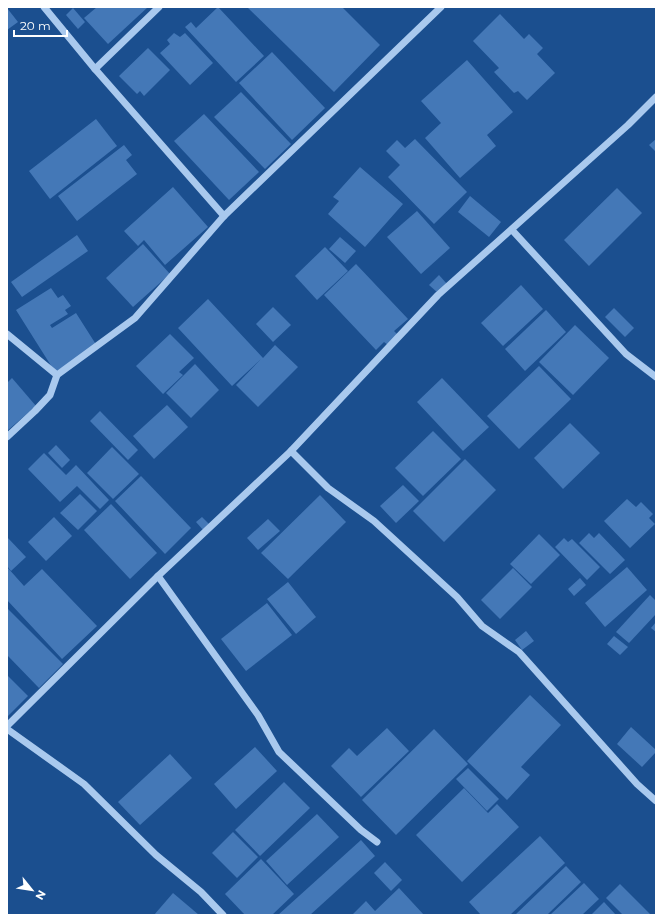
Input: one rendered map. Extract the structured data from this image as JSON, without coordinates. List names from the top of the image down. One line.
{"scale_bar":"20 m","north":"bottom right"}
